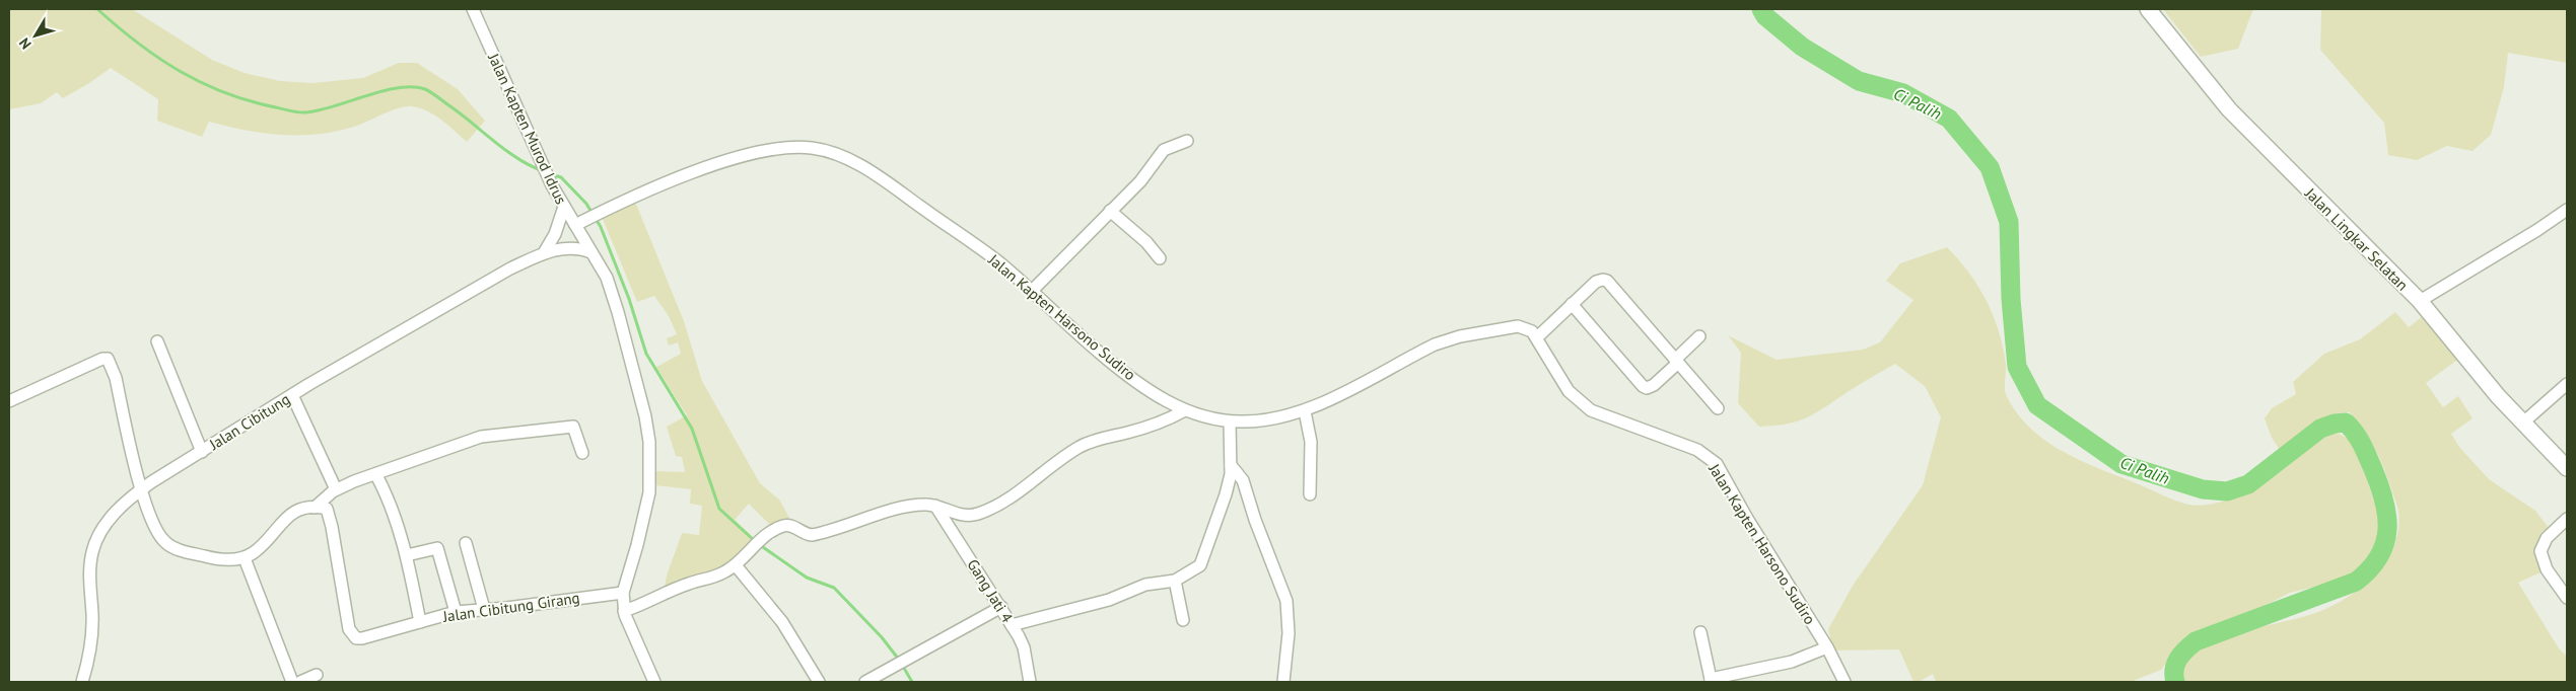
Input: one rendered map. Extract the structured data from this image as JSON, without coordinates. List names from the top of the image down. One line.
{"streets":{"street":["Jalan Kapten Murod Idrus","Jalan Lingkar Selatan","Jalan Kapten Harsono Sudiro","Jalan Cibitung","Gang Jati 4","Jalan Cibitung Girang"]},"crossings":[["Jalan Kapten Murod Idrus","Jalan Kapten Harsono Sudiro"],["Jalan Kapten Murod Idrus","Jalan Cibitung Girang"]],"water":["Ci Palih"],"north":"bottom left"}
